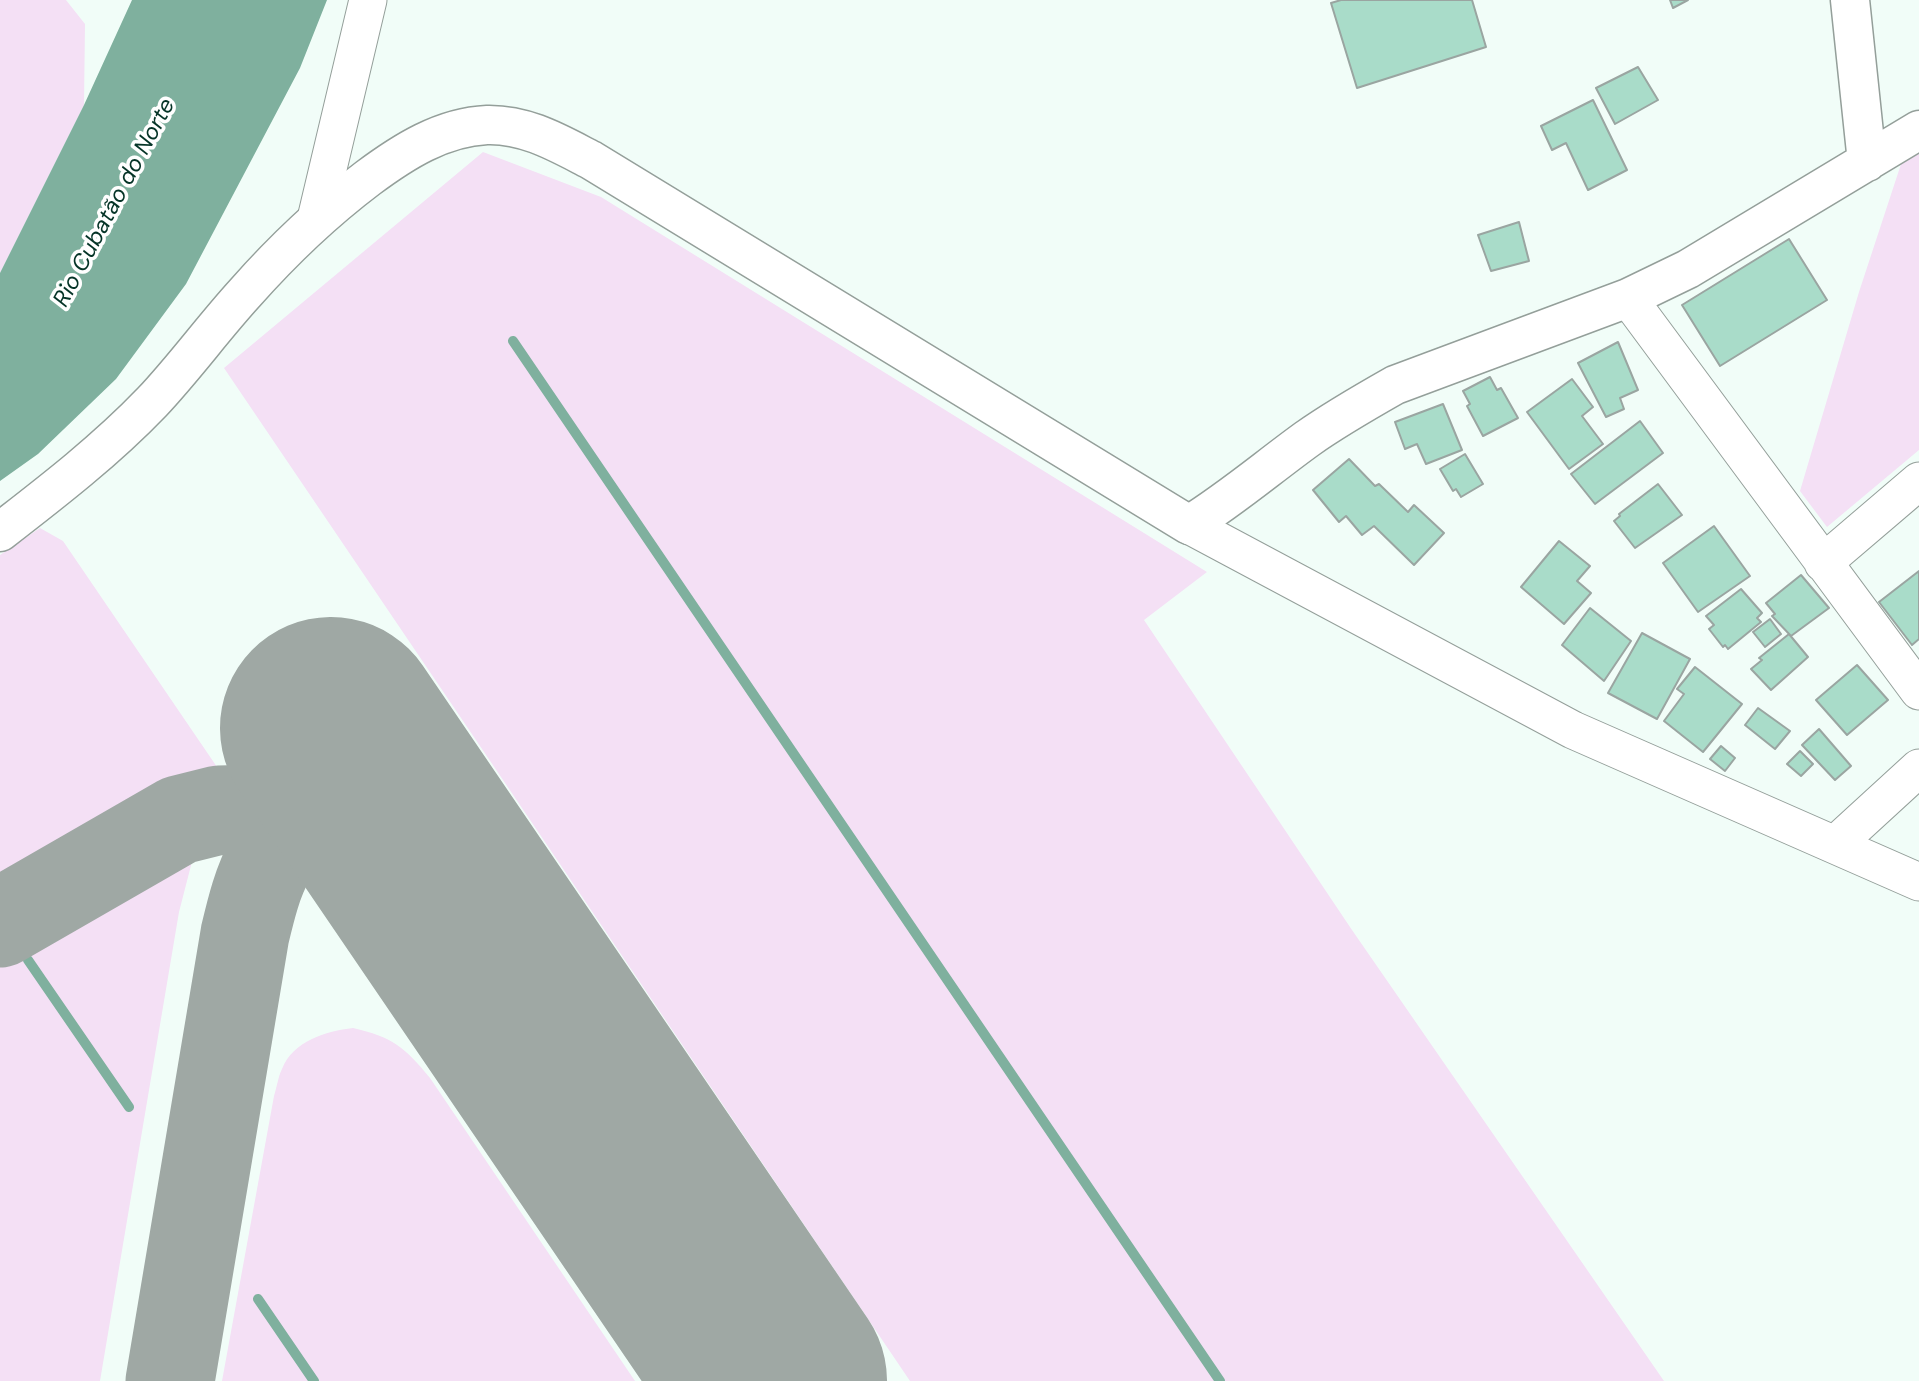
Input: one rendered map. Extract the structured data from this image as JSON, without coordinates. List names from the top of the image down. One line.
{"water":["Rio Cubatão do Norte"]}
